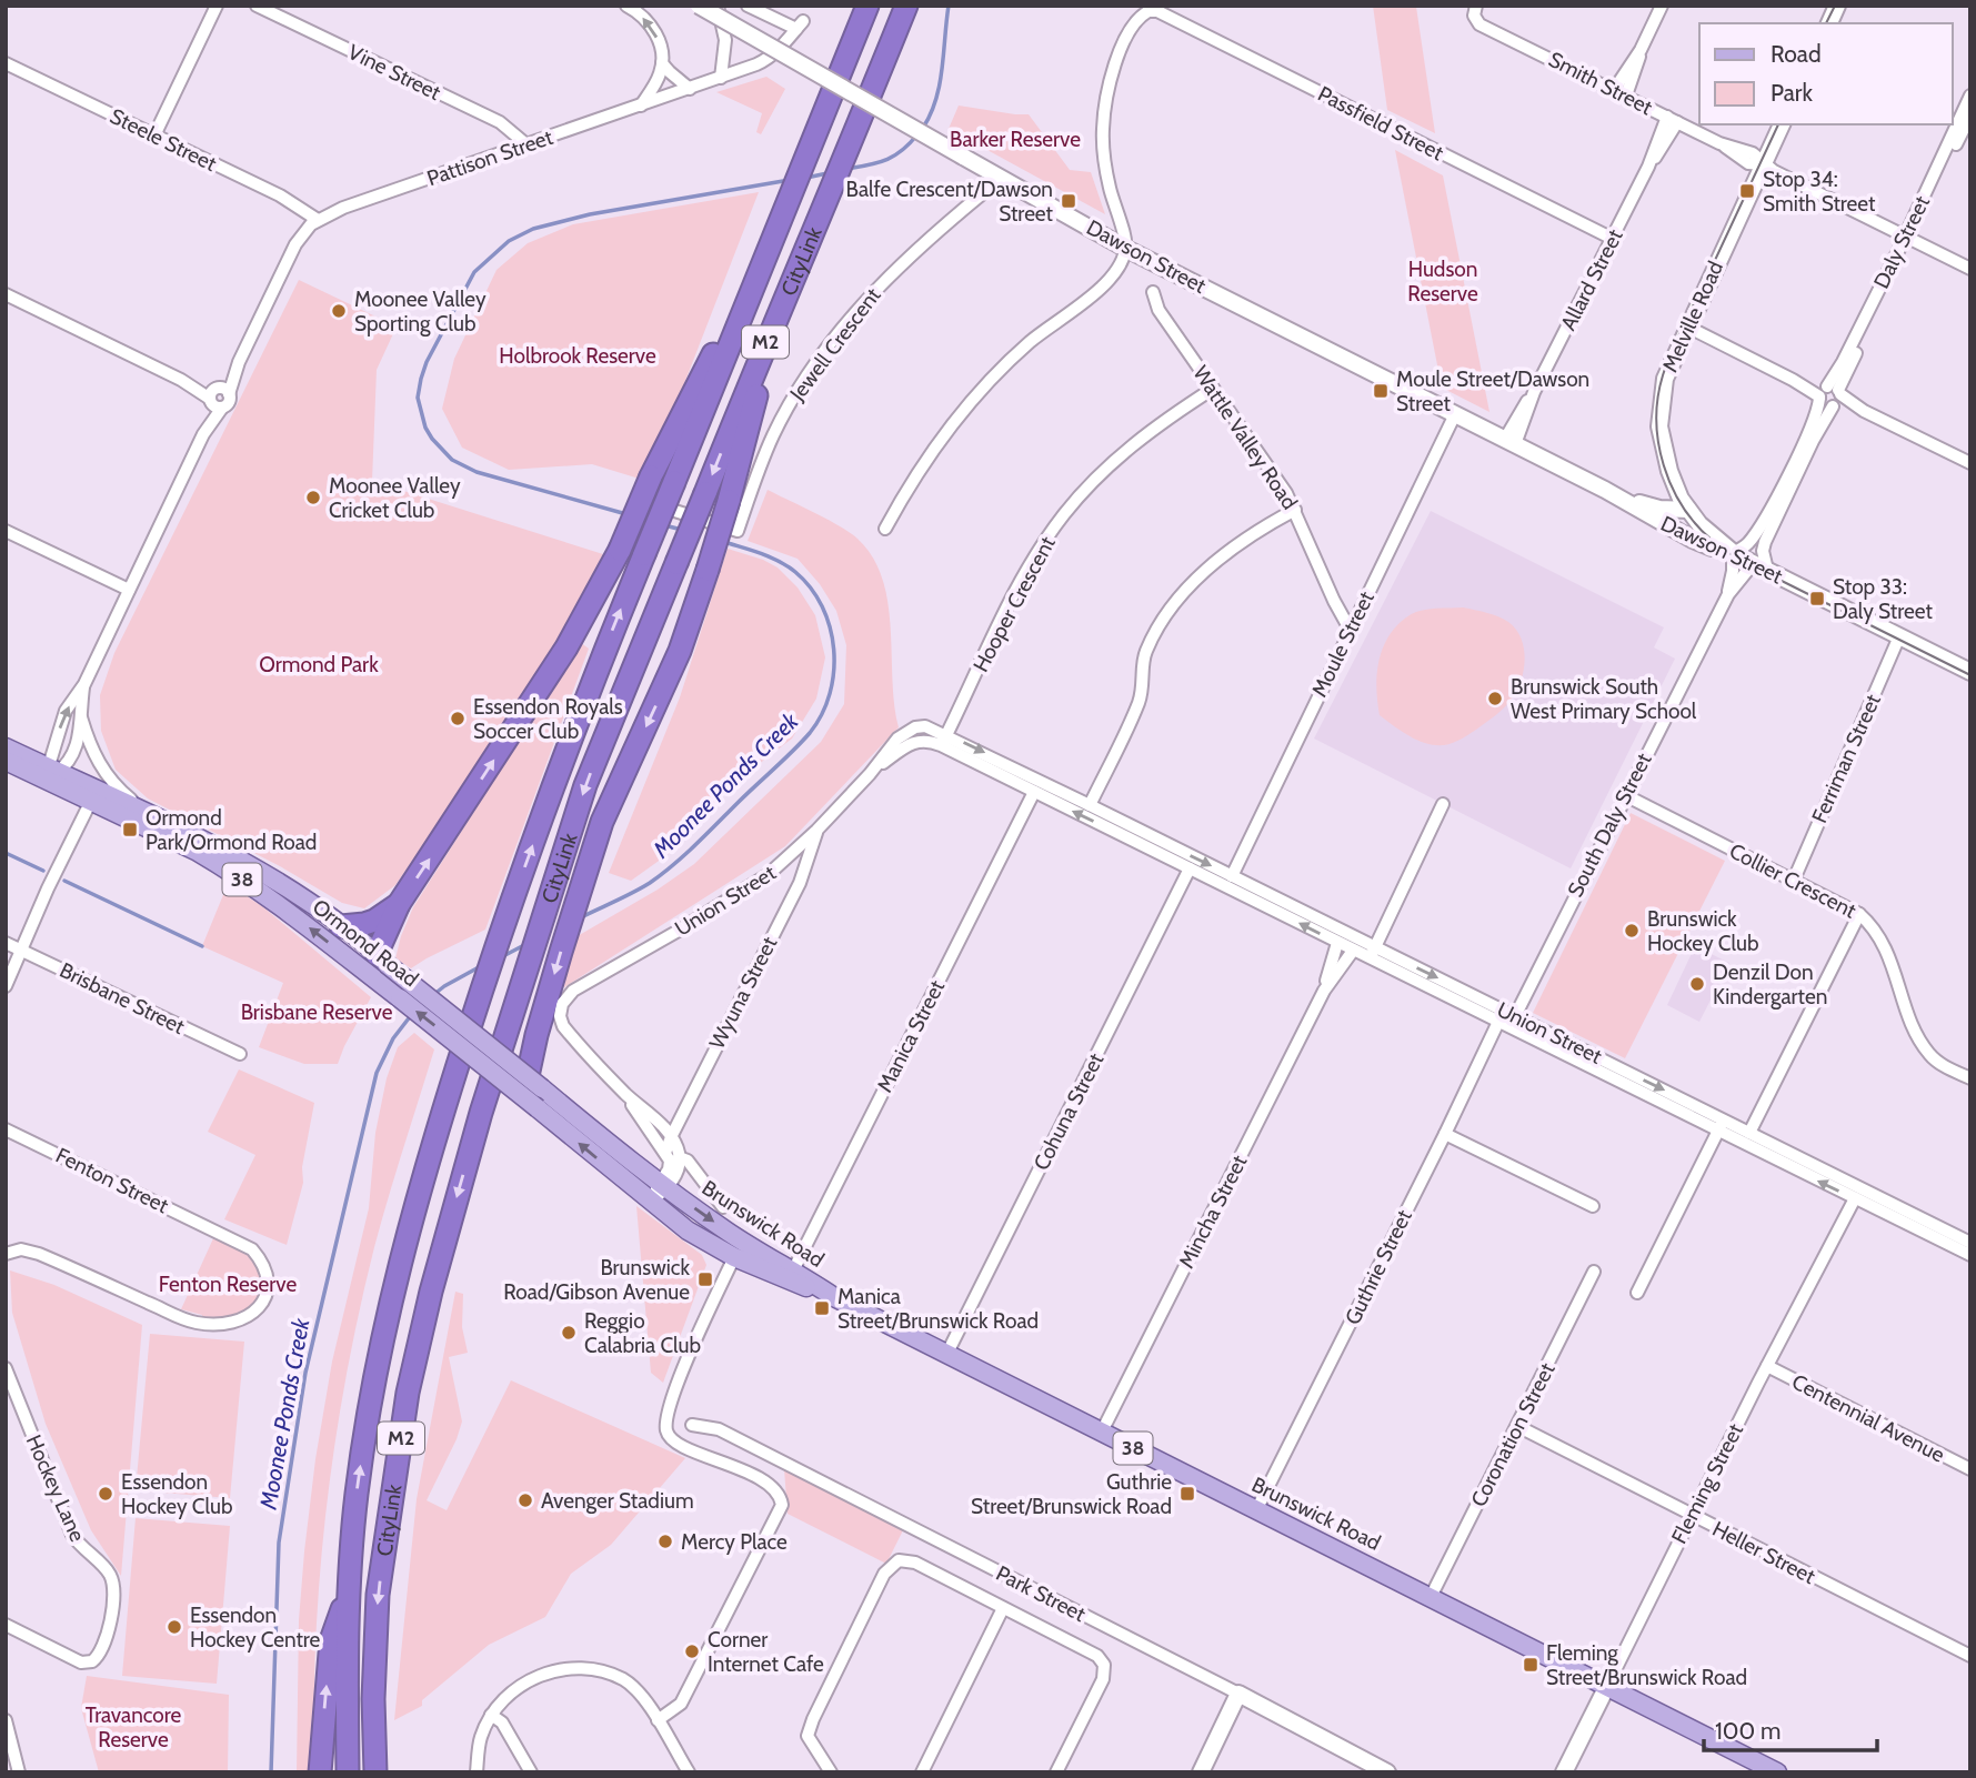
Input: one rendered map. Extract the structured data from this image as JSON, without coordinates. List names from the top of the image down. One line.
{"streets":{"highway":["CityLink","M2"],"main road":["38","Ormond Road","Brunswick Road"],"street":["Vine Street","Smith Street","Passfield Street","Steele Street","Pattison Street","Daly Street","Dawson Street","Allard Street","Melville Road","Jewell Crescent","Wattle Valley Road","Hooper Crescent","Moule Street","Ferriman Street","South Daly Street","Collier Crescent","Union Street","Wyuna Street","Brisbane Street","Manica Street","Cohuna Street","Fenton Street","Mincha Street","Guthrie Street","Centennial Avenue","Coronation Street","Fleming Street","Hockey Lane","Heller Street","Park Street"]},"crossings":[["Vine Street","Pattison Street"],["Smith Street","Daly Street"],["Smith Street","Allard Street"],["Smith Street","Melville Road"],["Passfield Street","Dawson Street"],["Passfield Street","Allard Street"],["Steele Street","Pattison Street"],["Pattison Street","Ormond Road"],["Daly Street","Dawson Street"],["Daly Street","Melville Road"],["Daly Street","South Daly Street"],["Dawson Street","Allard Street"],["Dawson Street","Melville Road"],["Dawson Street","Jewell Crescent"],["Dawson Street","Moule Street"],["Dawson Street","Ferriman Street"],["Dawson Street","South Daly Street"],["Melville Road","South Daly Street"],["Wattle Valley Road","Hooper Crescent"],["Wattle Valley Road","Moule Street"],["Hooper Crescent","Union Street"],["Moule Street","Union Street"],["Ferriman Street","Collier Crescent"],["South Daly Street","Collier Crescent"],["South Daly Street","Union Street"],["Union Street","Wyuna Street"],["Union Street","Manica Street"],["Union Street","Cohuna Street"],["Union Street","Mincha Street"],["Union Street","Brunswick Road"],["Union Street","Guthrie Street"],["Union Street","Fleming Street"],["Ormond Road","Brunswick Road"],["Wyuna Street","Brunswick Road"],["Manica Street","Brunswick Road"],["Cohuna Street","Brunswick Road"],["Mincha Street","Brunswick Road"],["Brunswick Road","Guthrie Street"],["Brunswick Road","Coronation Street"],["Brunswick Road","Fleming Street"],["Centennial Avenue","Fleming Street"],["Coronation Street","Heller Street"],["Fleming Street","Heller Street"]],"water":["Moonee Ponds Creek"],"parks":["Barker Reserve","Hudson Reserve","Holbrook Reserve","Ormond Park","Brisbane Reserve","Fenton Reserve","Travancore Reserve"],"places":{"transit":["Stop 34: Smith Street","Balfe Crescent/Dawson Street","Moule Street/Dawson Street","Stop 33: Daly Street","Ormond Park/Ormond Road","Brunswick Road/Gibson Avenue","Manica Street/Brunswick Road","Guthrie Street/Brunswick Road","Fleming Street/Brunswick Road"],"other":["Moonee Valley Sporting Club","Moonee Valley Cricket Club","Brunswick South West Primary School","Essendon Royals Soccer Club","Brunswick Hockey Club","Denzil Don Kindergarten","Reggio Calabria Club","Essendon Hockey Club","Avenger Stadium","Mercy Place","Essendon Hockey Centre","Corner Internet Cafe"]},"legend":["Road","Park"],"scale_bar":"100 m"}
